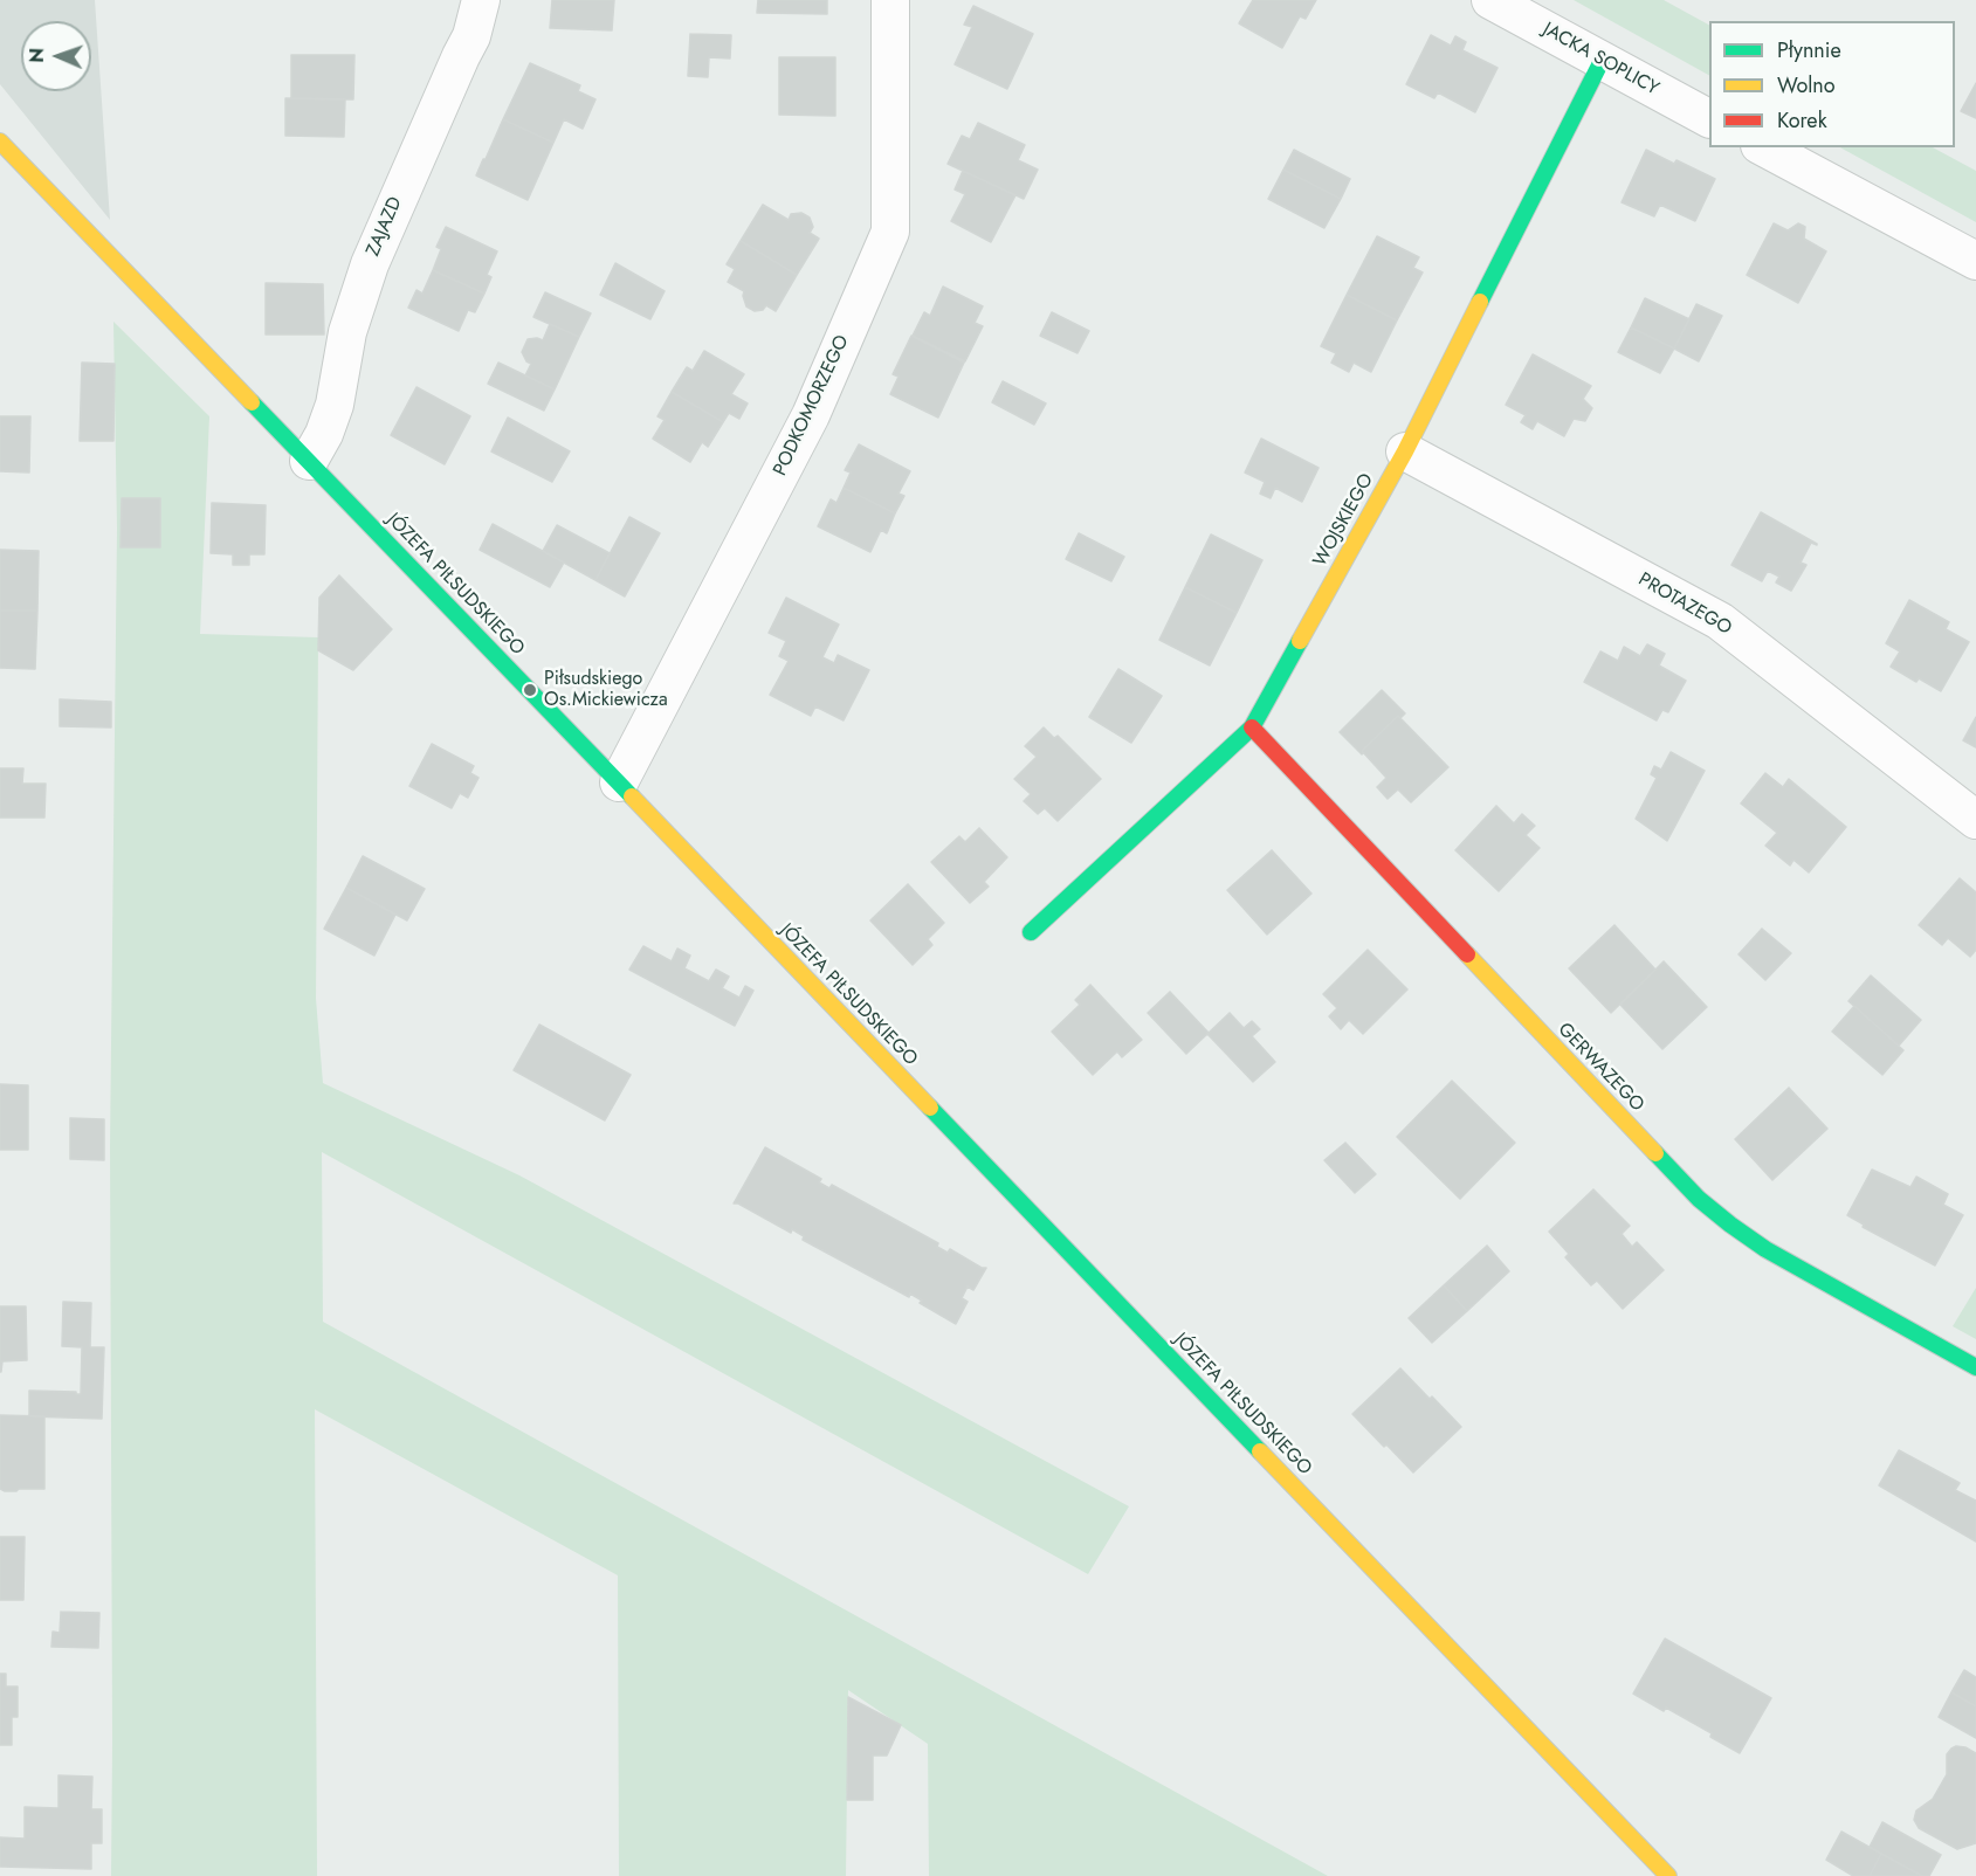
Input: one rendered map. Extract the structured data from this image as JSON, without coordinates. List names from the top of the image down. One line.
{"streets":{"street":["JACKA SOPLICY","ZAJAZD","PODKOMORZEGO","WOJSKIEGO","JÓZEFA PIŁSUDSKIEGO","PROTAZEGO","GERWAZEGO"]},"crossings":[["JACKA SOPLICY","WOJSKIEGO"],["ZAJAZD","JÓZEFA PIŁSUDSKIEGO"],["PODKOMORZEGO","JÓZEFA PIŁSUDSKIEGO"],["WOJSKIEGO","PROTAZEGO"],["WOJSKIEGO","GERWAZEGO"]],"places":["Piłsudskiego Os.Mickiewicza"],"legend":["Płynnie","Wolno","Korek"],"north":"left"}
